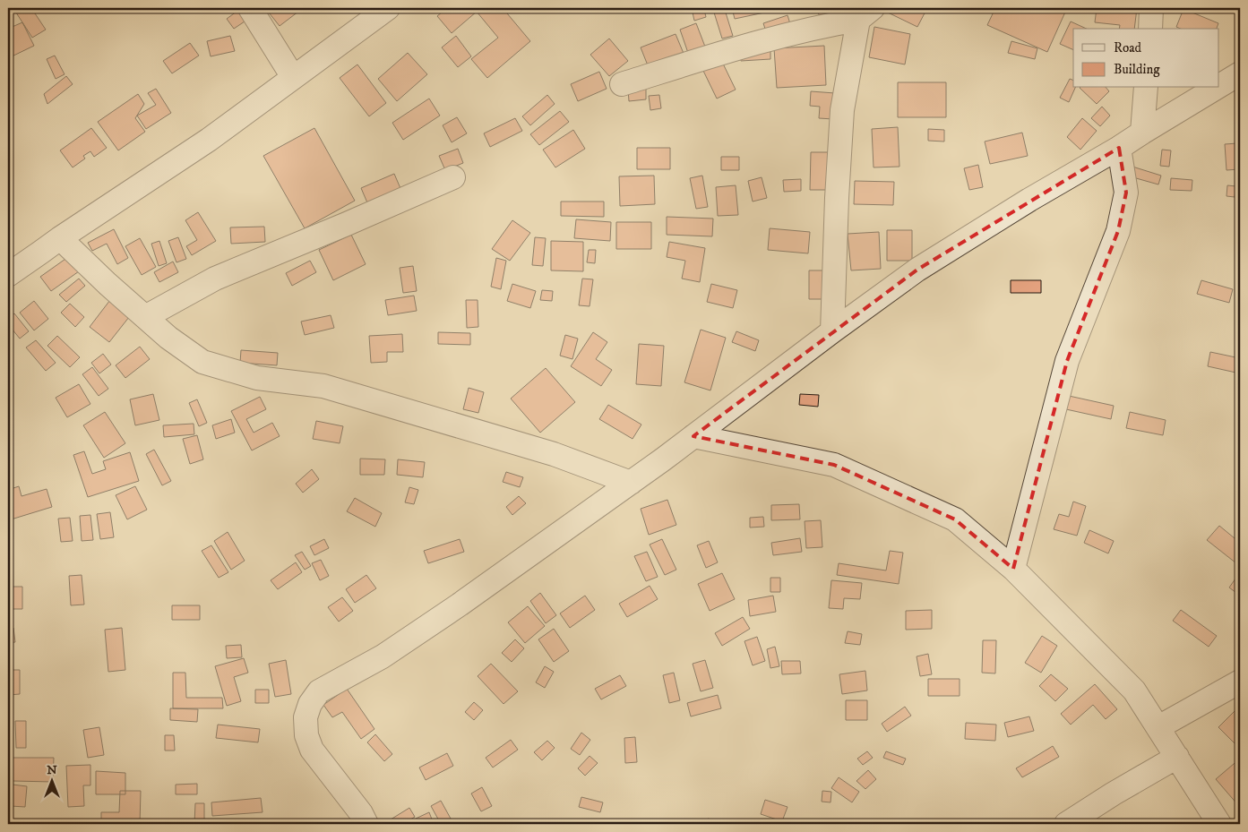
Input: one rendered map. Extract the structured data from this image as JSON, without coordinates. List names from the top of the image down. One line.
{"legend":["Road","Building"],"north":"top"}
